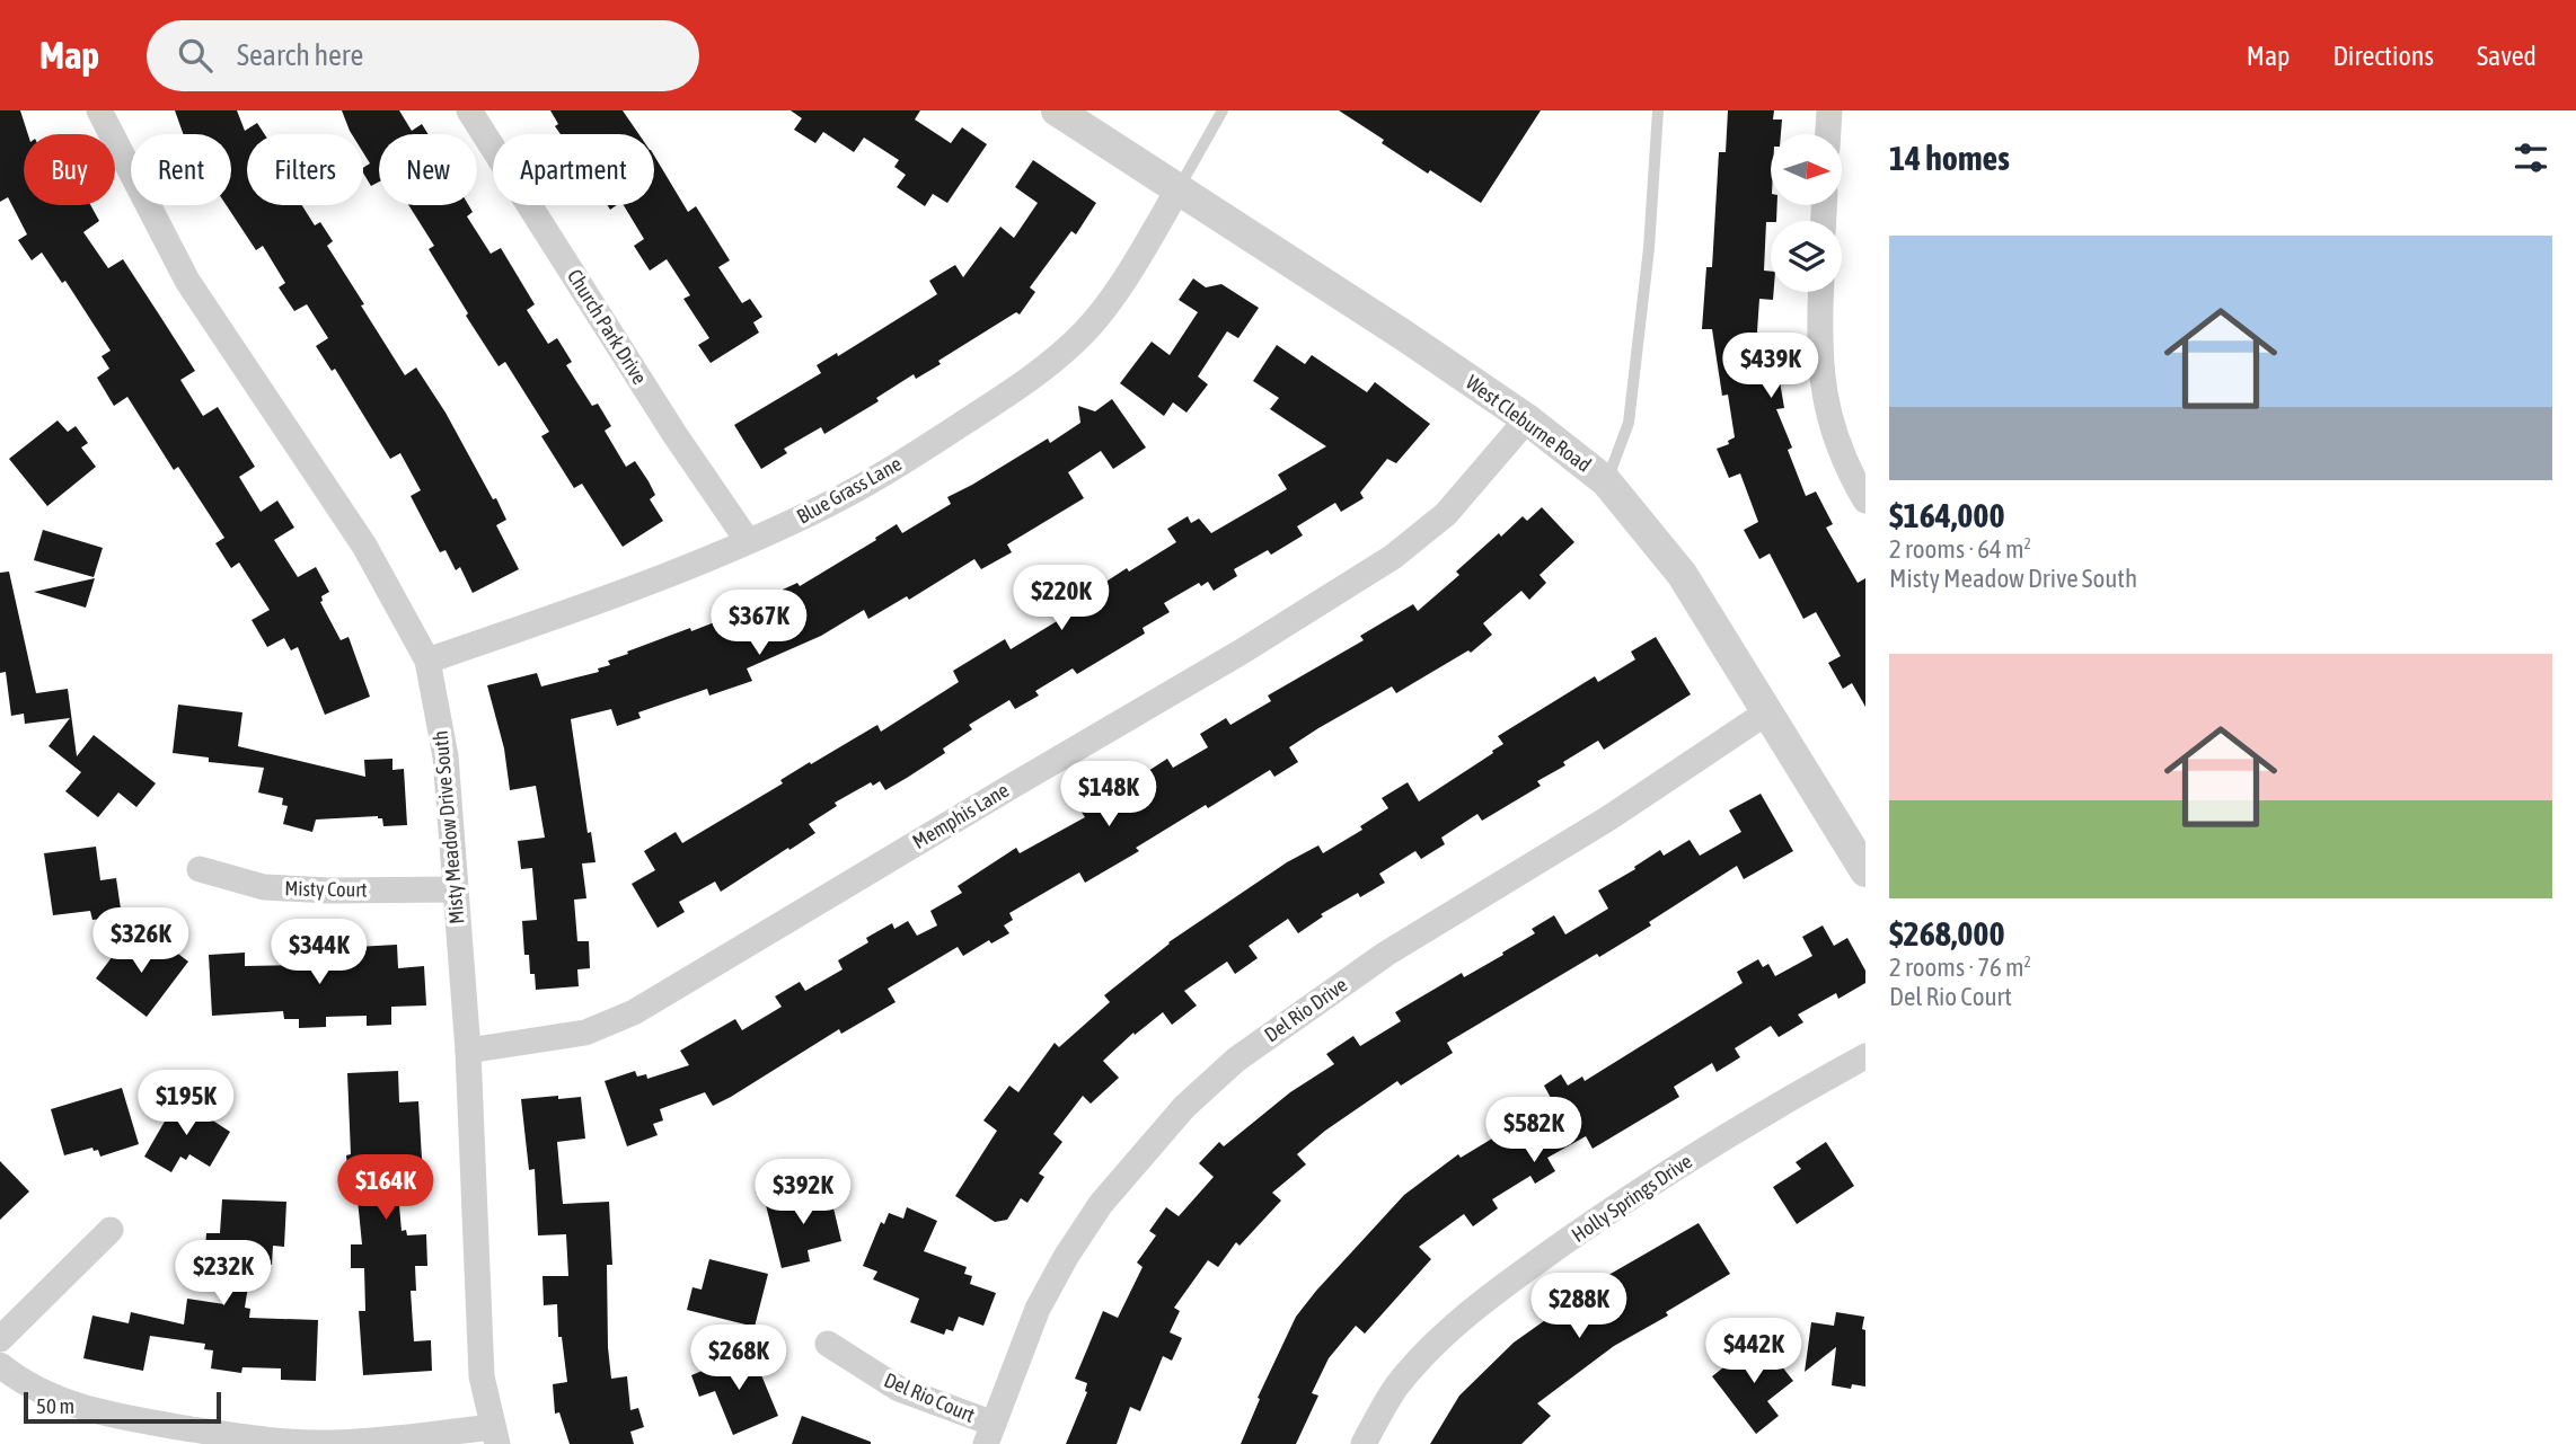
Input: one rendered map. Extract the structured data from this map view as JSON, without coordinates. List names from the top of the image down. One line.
{"streets":{"street":["Church Park Drive","West Cleburne Road","Blue Grass Lane","Memphis Lane","Misty Meadow Drive South","Misty Court","Del Rio Drive","Holly Springs Drive","Del Rio Court"]},"crossings":[["Church Park Drive","Blue Grass Lane"],["West Cleburne Road","Blue Grass Lane"],["West Cleburne Road","Memphis Lane"],["West Cleburne Road","Del Rio Drive"],["Blue Grass Lane","Misty Meadow Drive South"],["Memphis Lane","Misty Meadow Drive South"],["Misty Meadow Drive South","Misty Court"],["Del Rio Drive","Del Rio Court"]],"scale_bar":"50 m","north":"right","page":{"header":"Map","search":"Search here","nav":["Map","Directions","Saved"],"heading":"14 homes","chip":["Buy","Rent","Filters","New","Apartment"],"list":[{"name":"$164,000","note":"2 rooms · 64 m² · Misty Meadow Drive South"},{"name":"$268,000","note":"2 rooms · 76 m² · Del Rio Court"}],"price":["$439K","$220K","$367K","$148K","$326K","$344K","$195K","$582K","$164K","$392K","$232K","$288K","$442K","$268K"],"scale":"50 m"}}
